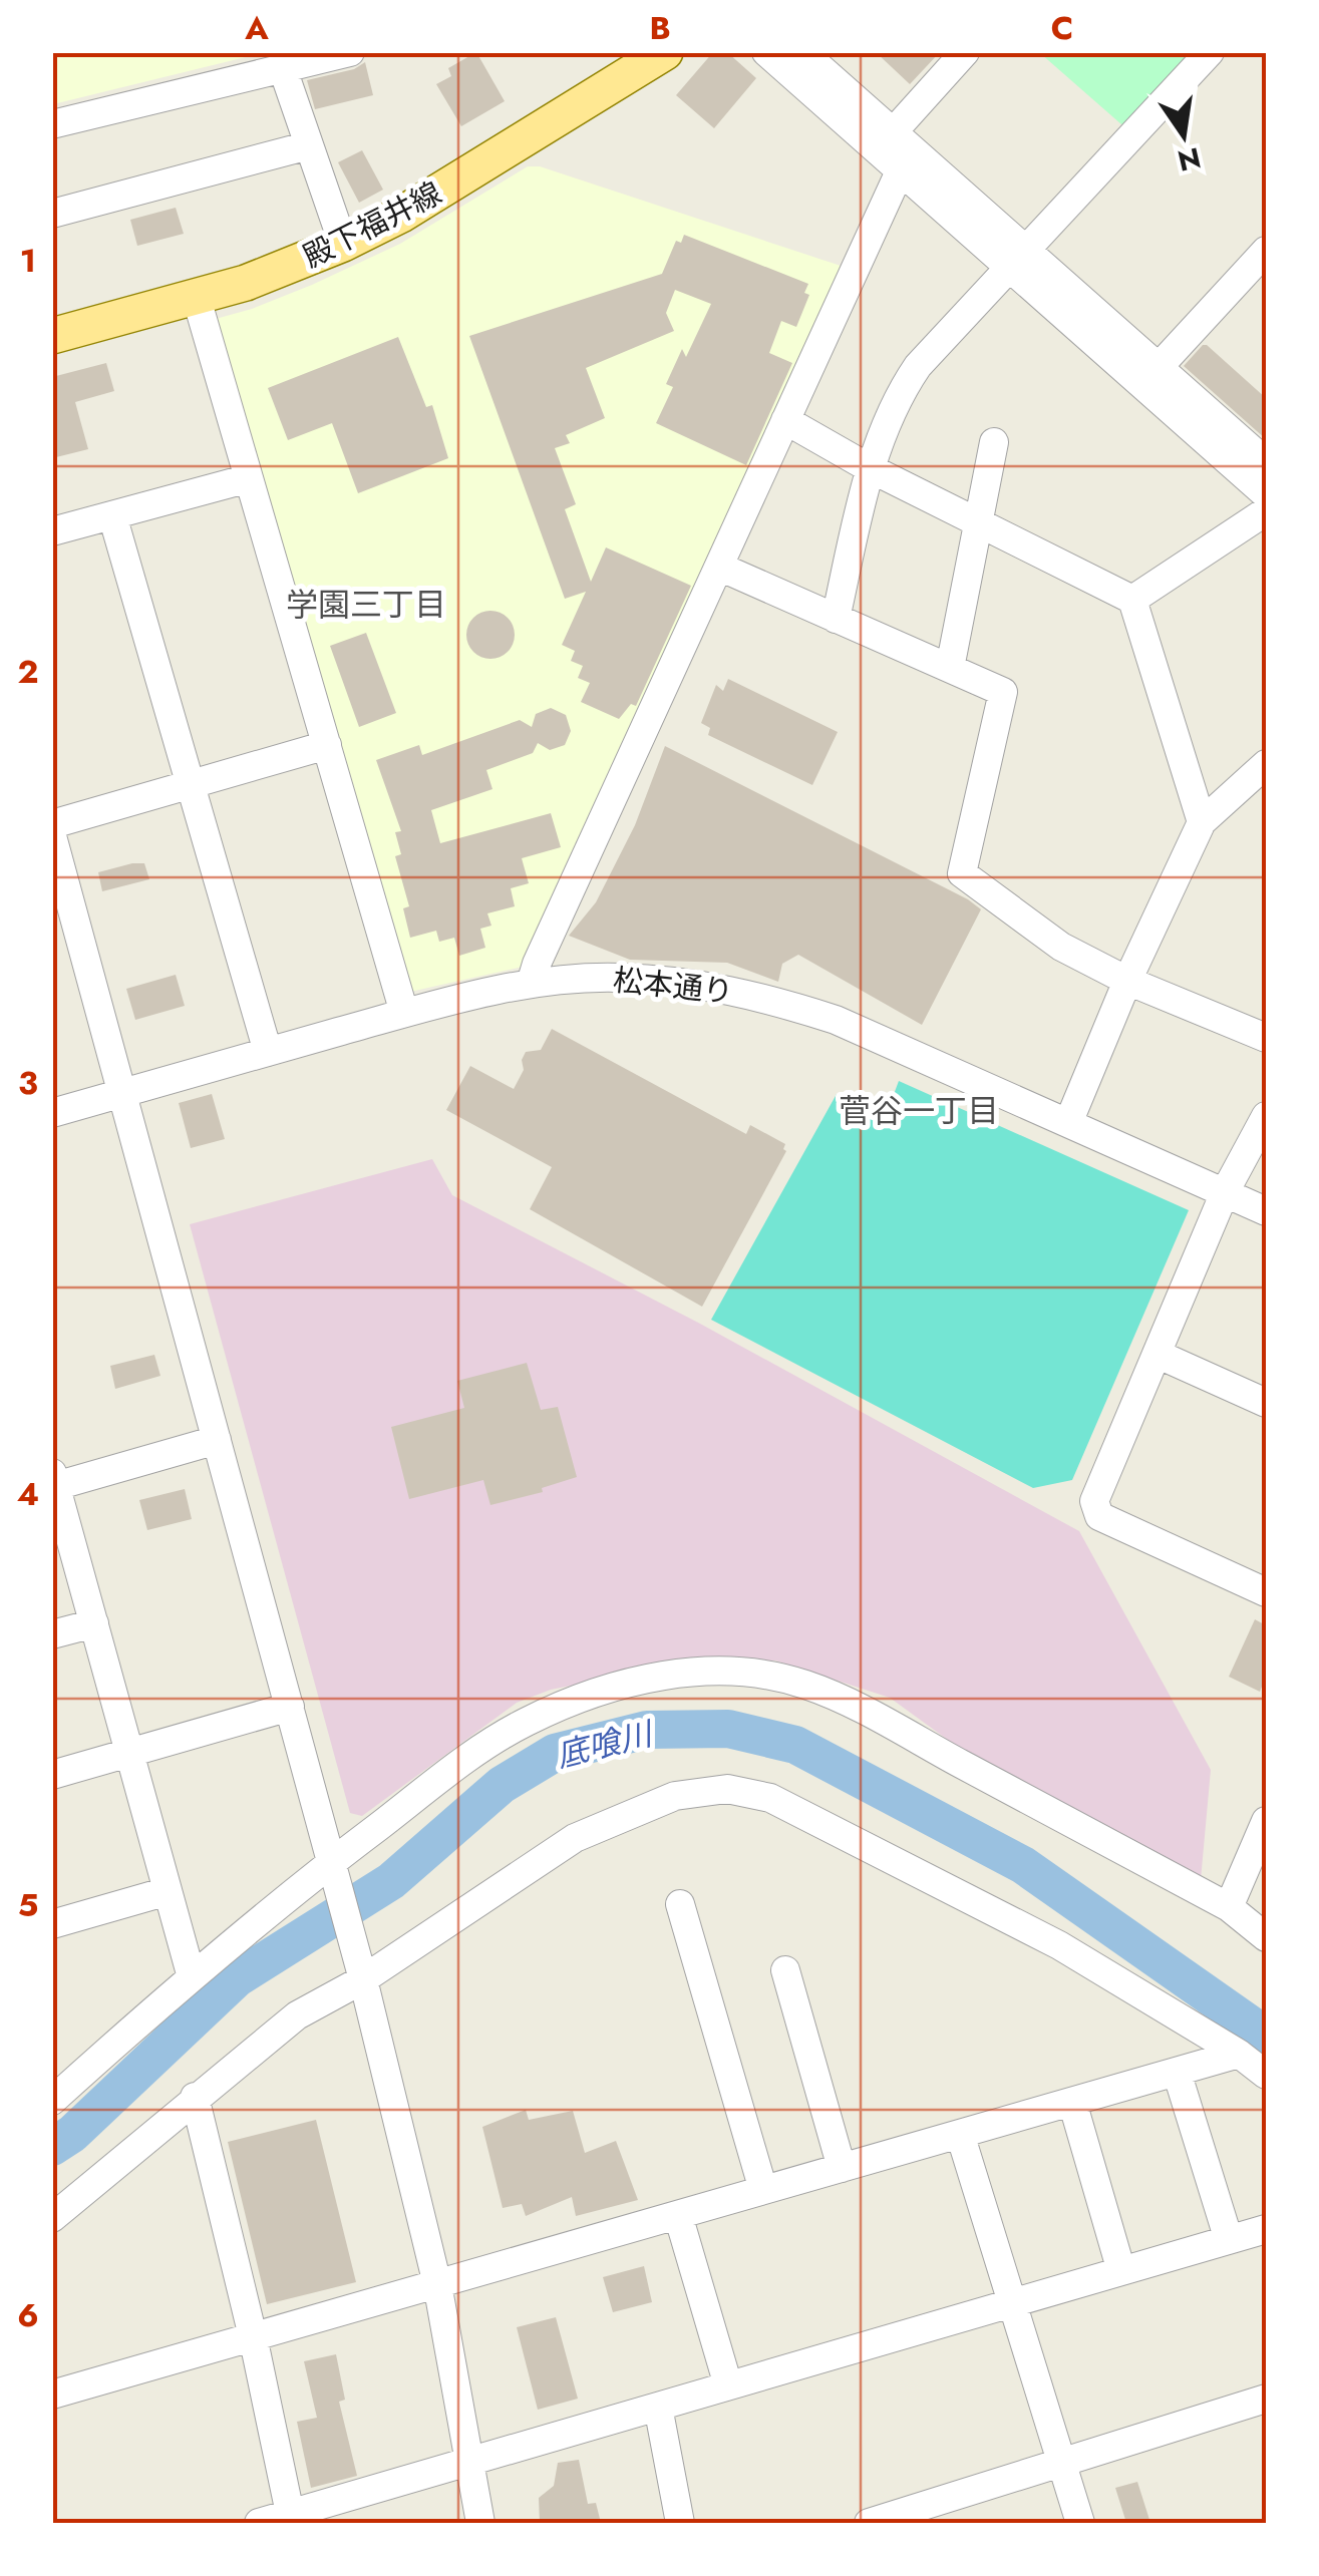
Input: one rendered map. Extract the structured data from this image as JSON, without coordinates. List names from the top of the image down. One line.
{"streets":{"main road":["殿下福井線"],"street":["松本通り"]},"districts":["学園三丁目","菅谷一丁目"],"water":["底喰川"],"north":"bottom","grid":{"columns":["A","B","C"],"rows":["1","2","3","4","5","6"]}}
